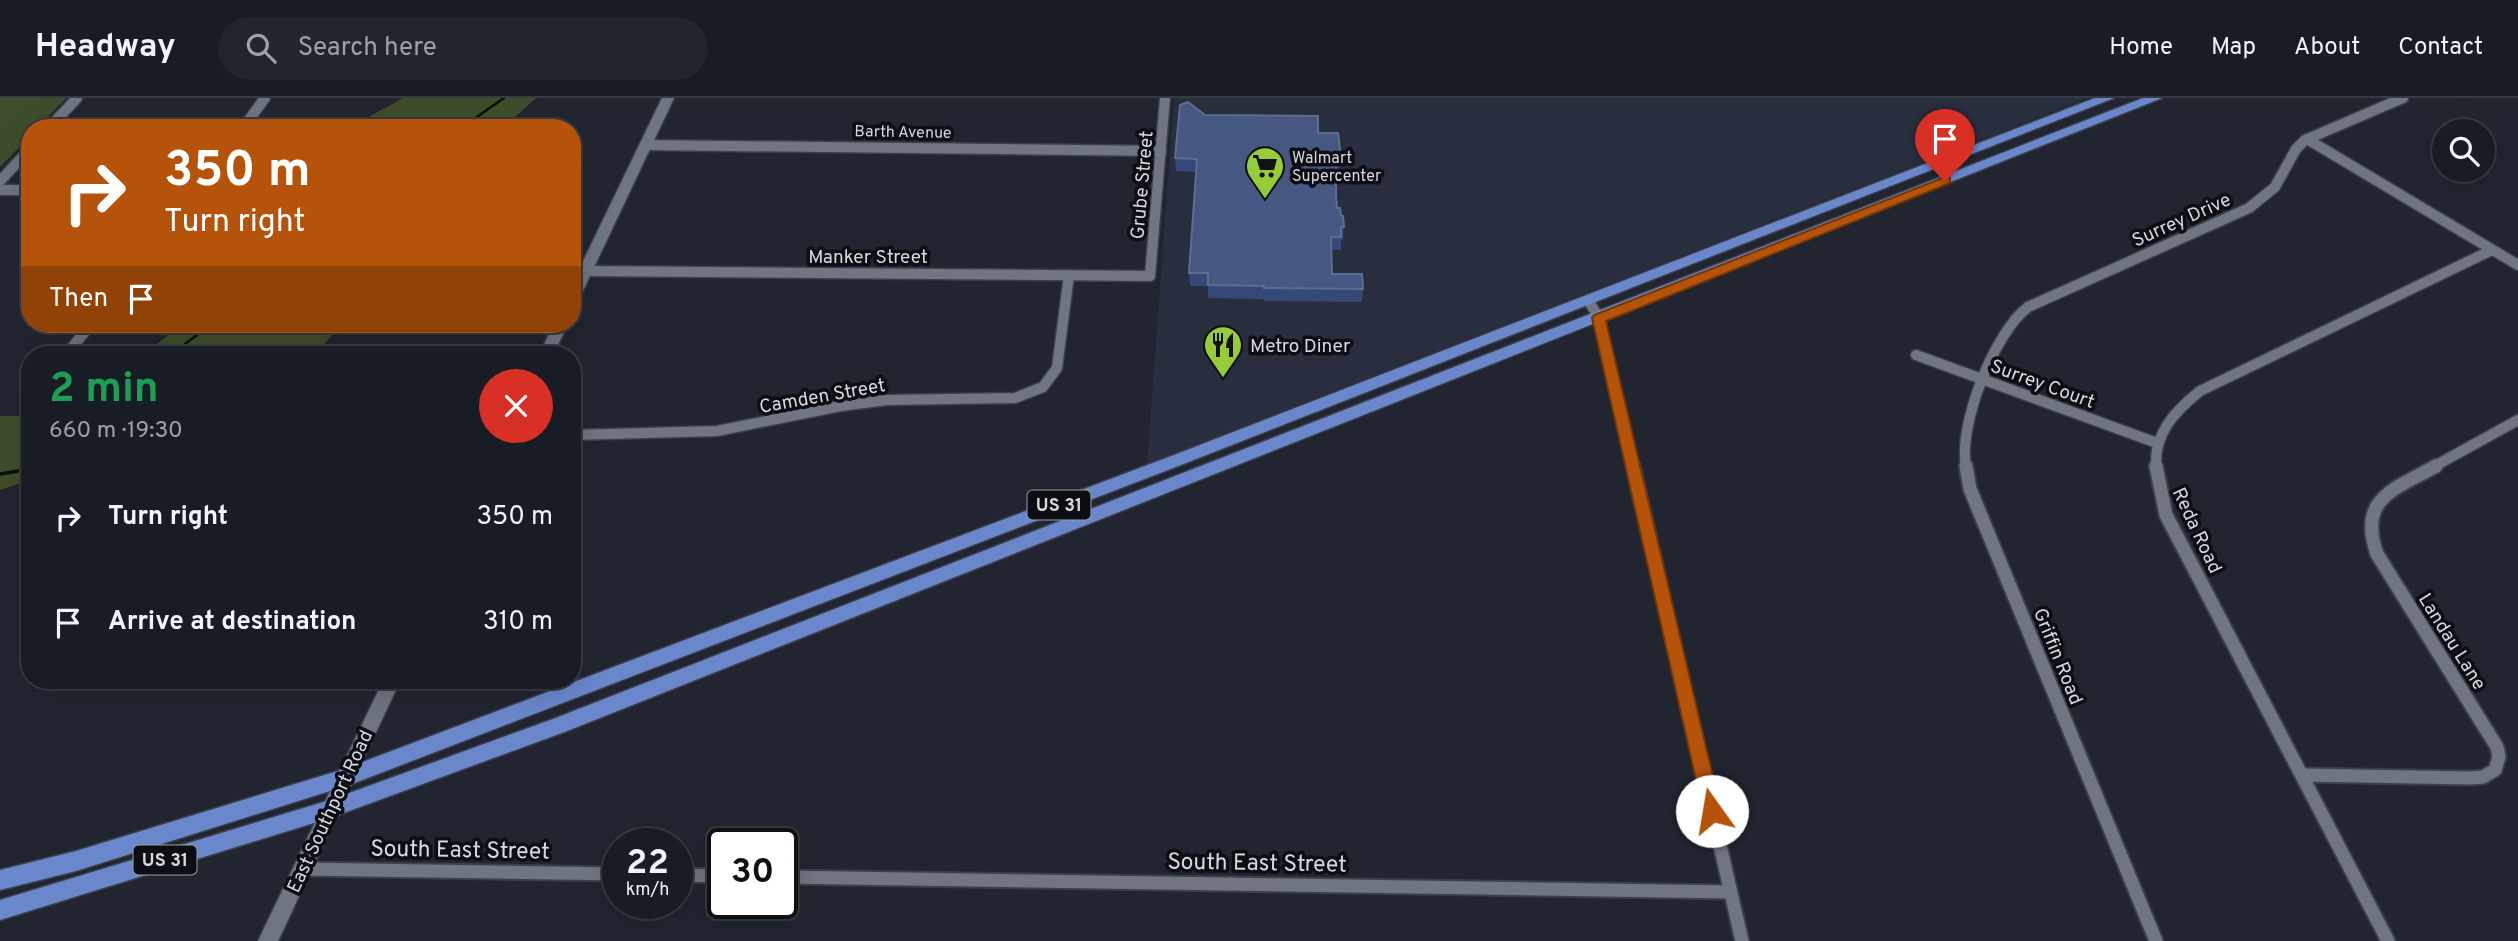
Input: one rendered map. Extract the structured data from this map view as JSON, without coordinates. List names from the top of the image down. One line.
{"streets":{"main road":["US 31","East Southport Road"],"street":["Barth Avenue","Grube Street","Surrey Drive","Manker Street","Surrey Court","Camden Street","Reda Road","Landau Lane","Griffin Road","South East Street"]},"crossings":[["Barth Avenue","Grube Street"],["Grube Street","Manker Street"],["Surrey Drive","Surrey Court"],["Surrey Drive","Griffin Road"],["Manker Street","Camden Street"],["Surrey Court","Reda Road"],["Surrey Court","Griffin Road"],["US 31","East Southport Road"],["Reda Road","Landau Lane"],["East Southport Road","South East Street"]],"places":{"supermarket":["Walmart Supercenter"],"restaurant":["Metro Diner"]},"page":{"header":"Headway","search":"Search here","nav":["Home","Map","About","Contact"],"turn":["350 m","Turn right"],"then":"Then","heading":["2 min","660 m · 19:30"],"list":[{"name":"Turn right","value":"350 m"},{"name":"Arrive at destination","value":"310 m"}],"speed":"22 km/h","limit":"30"}}
